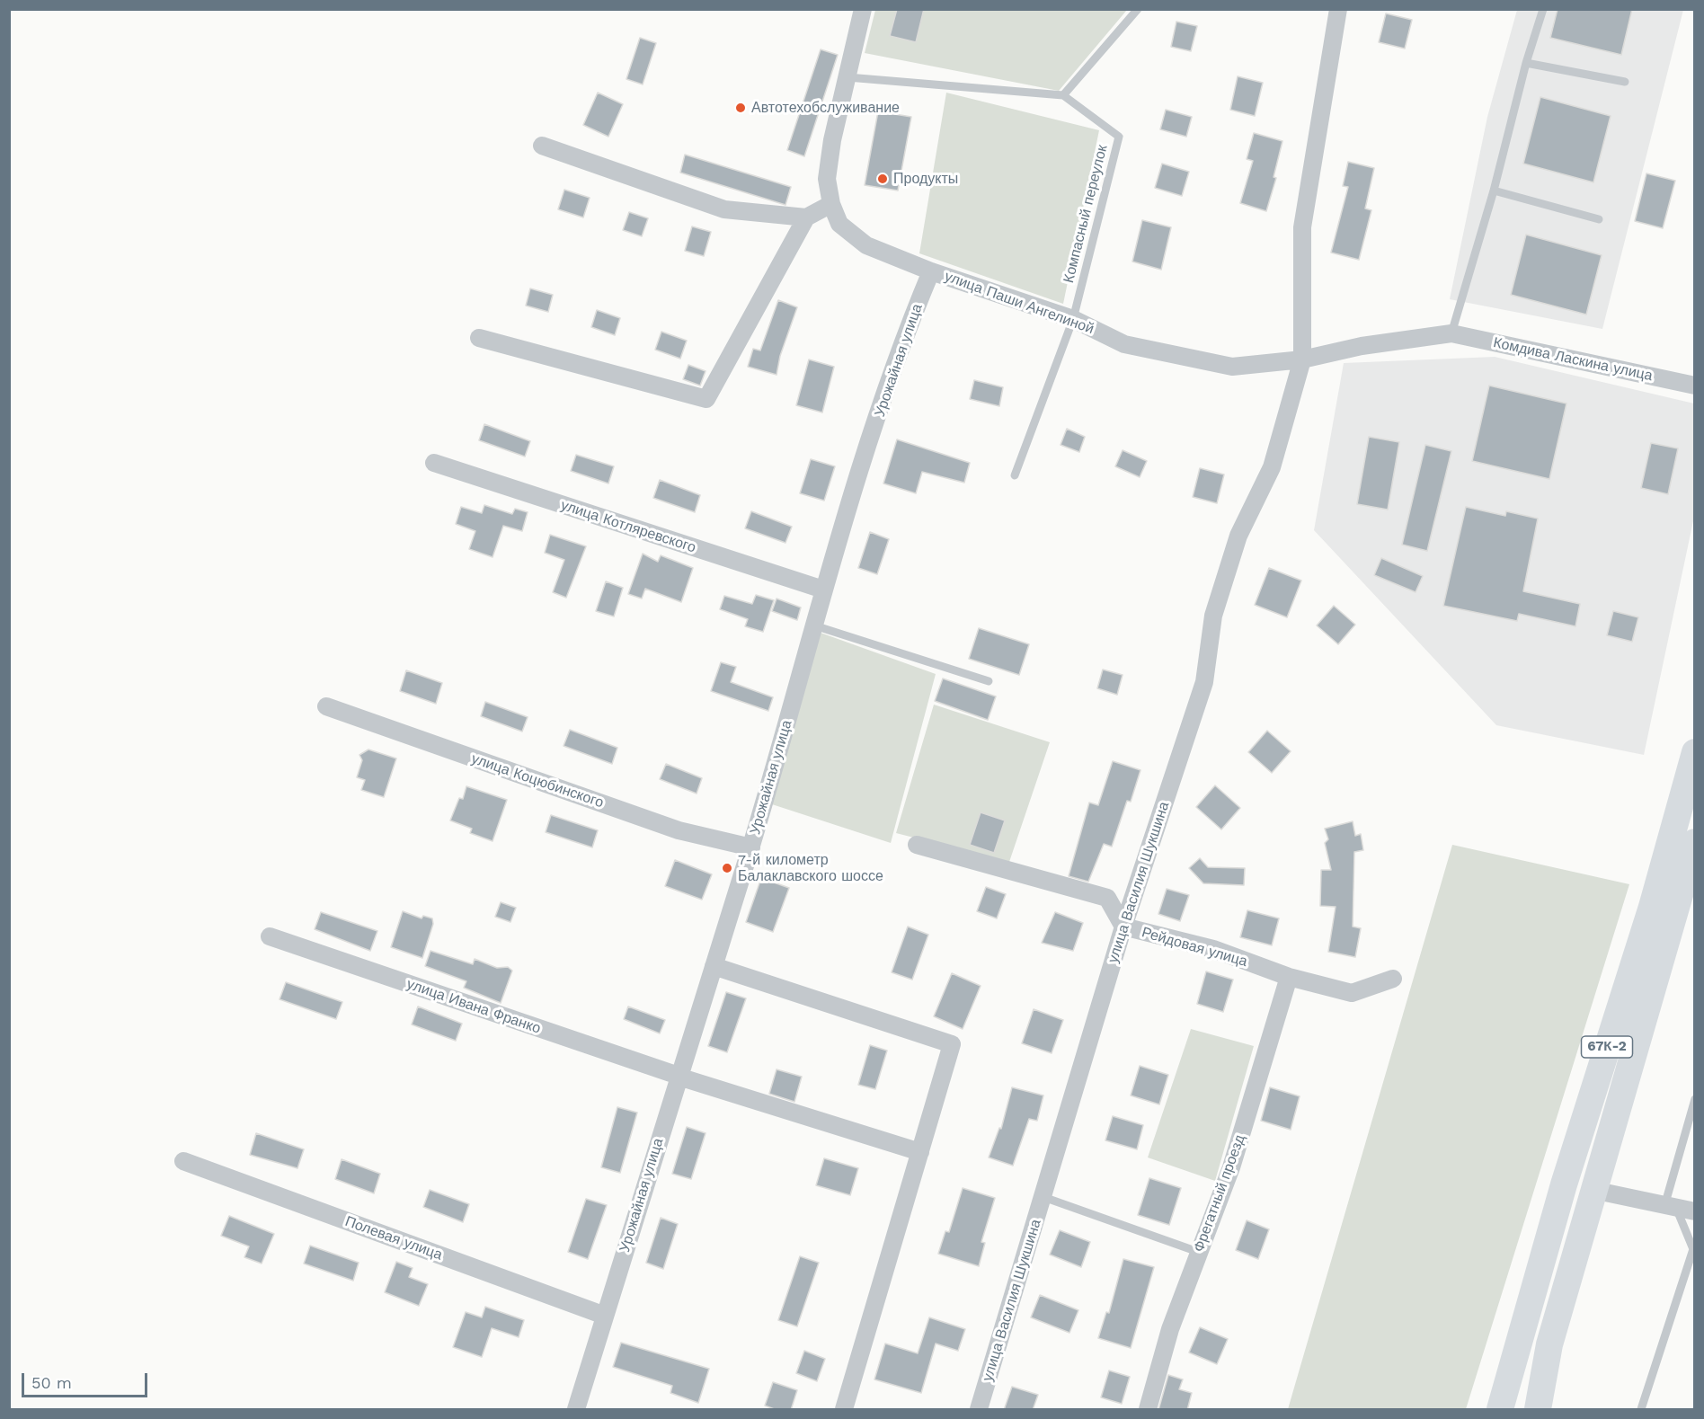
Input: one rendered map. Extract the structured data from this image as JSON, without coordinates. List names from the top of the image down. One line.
{"streets":{"main road":["67К-2"],"street":["улица Паши Ангелиной","Комдива Ласкина улица","Урожайная улица","улица Котляревского","улица Коцюбинского","улица Василия Шукшина","Рейдовая улица","улица Ивана Франко","Фрегатный проезд","Полевая улица"],"lane":["Компасный переулок"]},"crossings":[["Компасный переулок","улица Паши Ангелиной"],["улица Паши Ангелиной","Комдива Ласкина улица"],["улица Паши Ангелиной","Урожайная улица"],["улица Паши Ангелиной","улица Василия Шукшина"],["Урожайная улица","улица Котляревского"],["Урожайная улица","улица Коцюбинского"],["Урожайная улица","улица Ивана Франко"],["Урожайная улица","Полевая улица"],["улица Василия Шукшина","Рейдовая улица"],["Рейдовая улица","Фрегатный проезд"]],"places":["Автотехобслуживание","Продукты","7-й километр Балаклавского шоссе"],"scale_bar":"50 m"}
